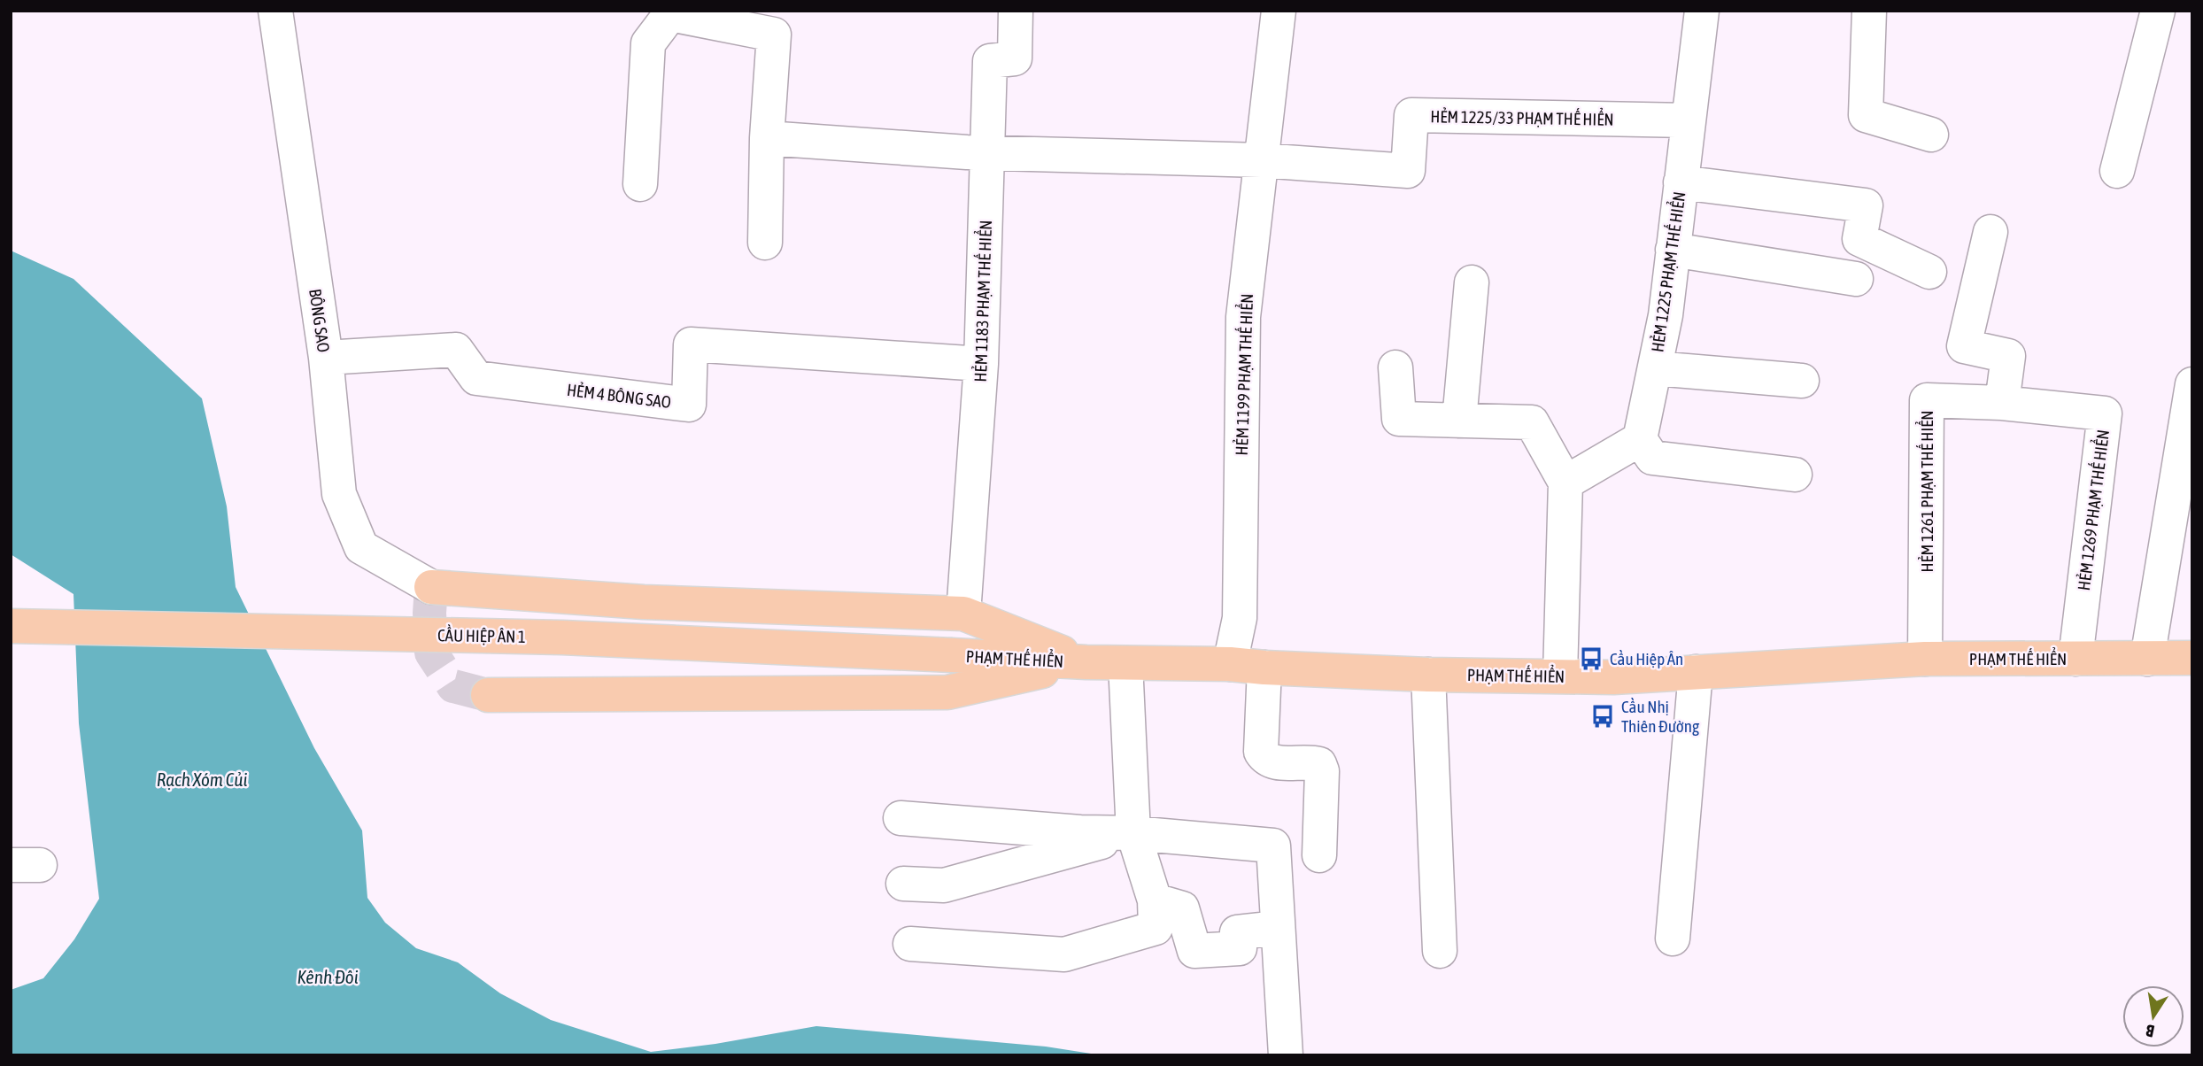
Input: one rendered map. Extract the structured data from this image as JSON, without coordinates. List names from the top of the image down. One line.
{"streets":{"main road":["CẦU HIỆP ÂN 1","PHẠM THẾ HIỂN"],"street":["HẺM 1225/33 PHẠM THẾ HIỂN","HẺM 1225 PHẠM THẾ HIỂN","HẺM 1183 PHẠM THẾ HIỂN","BÔNG SAO","HẺM 1199 PHẠM THẾ HIỂN","HẺM 4 BÔNG SAO","HẺM 1261 PHẠM THẾ HIỂN","HẺM 1269 PHẠM THẾ HIỂN"]},"crossings":[["HẺM 1225/33 PHẠM THẾ HIỂN","HẺM 1225 PHẠM THẾ HIỂN"],["HẺM 1225/33 PHẠM THẾ HIỂN","HẺM 1199 PHẠM THẾ HIỂN"],["HẺM 1183 PHẠM THẾ HIỂN","HẺM 4 BÔNG SAO"],["BÔNG SAO","HẺM 4 BÔNG SAO"],["HẺM 1199 PHẠM THẾ HIỂN","PHẠM THẾ HIỂN"],["HẺM 1261 PHẠM THẾ HIỂN","HẺM 1269 PHẠM THẾ HIỂN"],["HẺM 1261 PHẠM THẾ HIỂN","PHẠM THẾ HIỂN"],["HẺM 1269 PHẠM THẾ HIỂN","PHẠM THẾ HIỂN"],["CẦU HIỆP ÂN 1","PHẠM THẾ HIỂN"]],"water":["Rạch Xóm Củi","Kênh Đôi"],"places":{"bus stop":["Cầu Hiệp Ân","Cầu Nhị Thiên Đường"]},"north":"bottom"}
